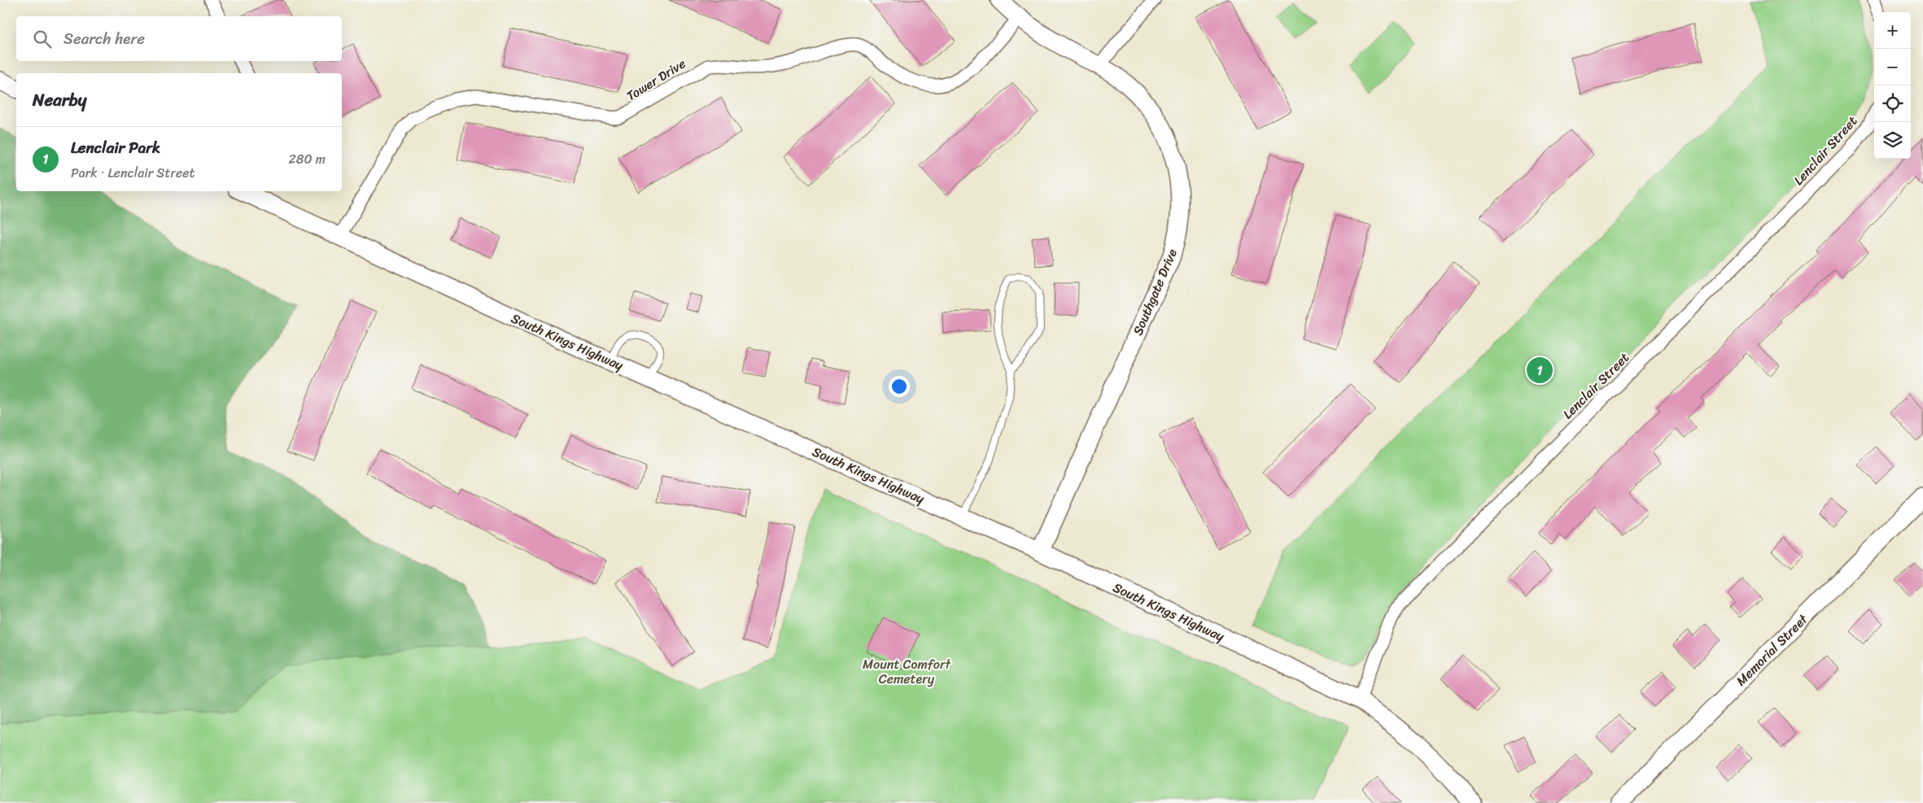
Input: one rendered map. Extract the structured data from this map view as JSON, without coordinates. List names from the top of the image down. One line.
{"streets":{"main road":["Southgate Drive","South Kings Highway","Memorial Street"],"street":["Tower Drive","Lenclair Street"]},"crossings":[["Tower Drive","Southgate Drive"],["Tower Drive","South Kings Highway"],["Lenclair Street","South Kings Highway"],["Southgate Drive","South Kings Highway"]],"parks":["Mount Comfort Cemetery"],"page":{"map_buttons":["+","−"],"search":"Search here","heading":"Nearby","list":[{"mark":"1","name":"Lenclair Park","note":"Park · Lenclair Street","value":"280 m"}],"pins":"1"}}
